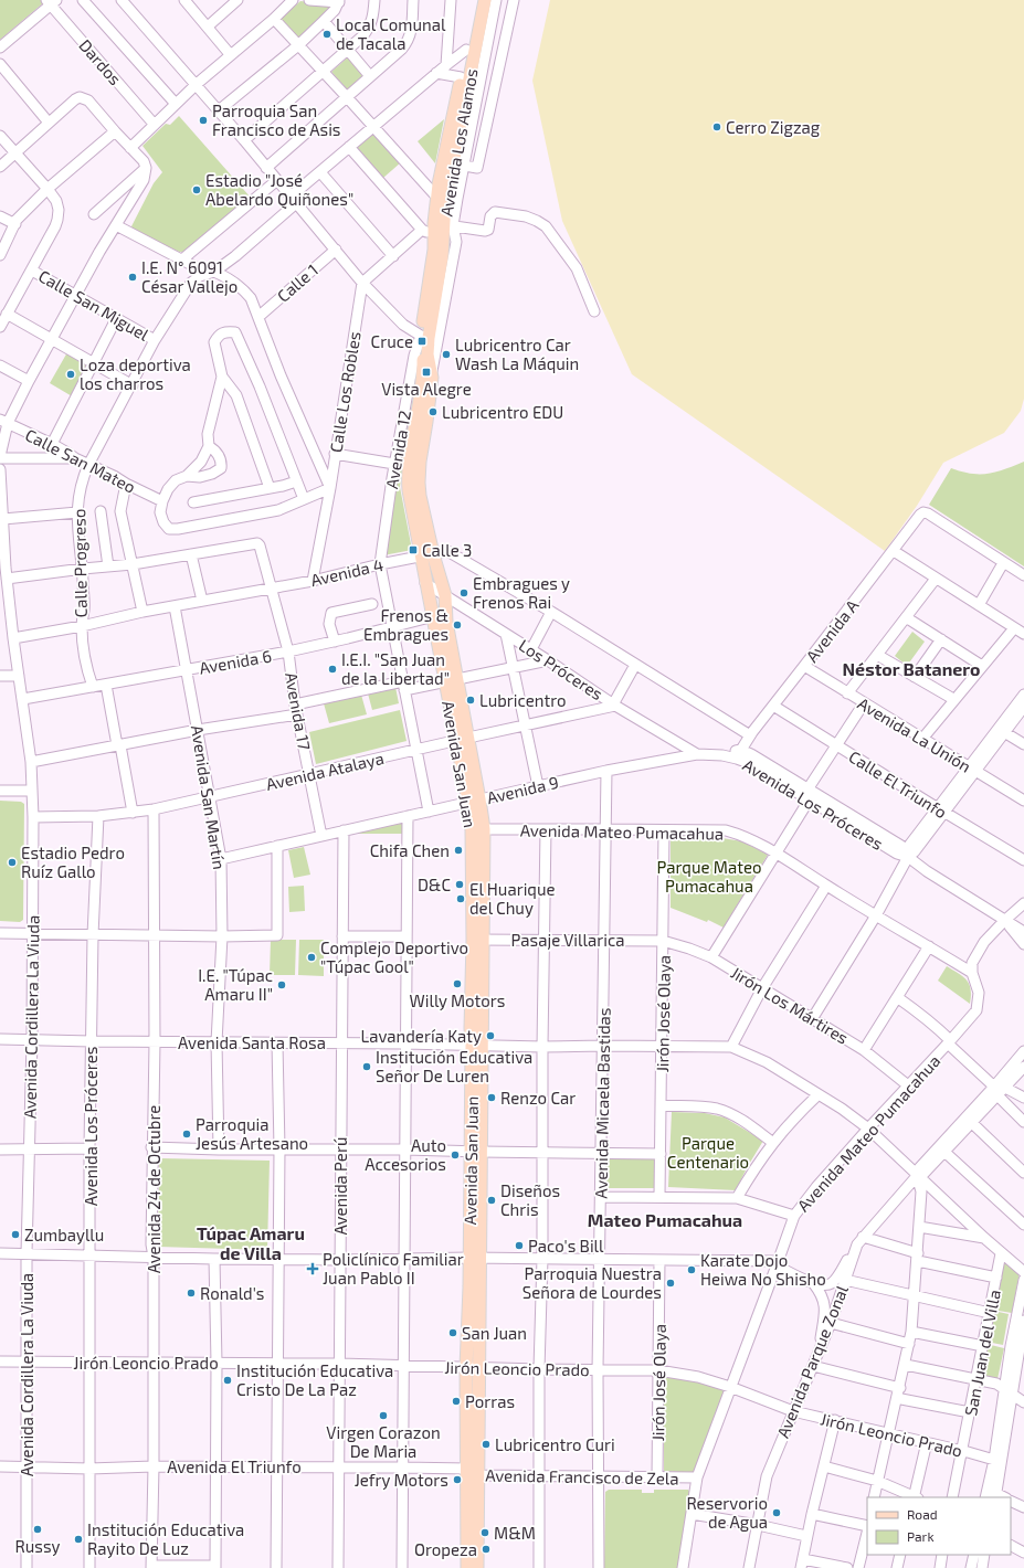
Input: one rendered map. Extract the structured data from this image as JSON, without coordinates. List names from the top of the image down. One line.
{"streets":{"main road":["Avenida Los Alamos","Avenida San Juan"],"street":["Dardos","Calle 1","Calle San Miguel","Calle Los Robles","Avenida 12","Calle San Mateo","Calle Progreso","Avenida 4","Avenida A","Avenida 6","Los Próceres","Avenida 17","Avenida La Unión","Avenida Atalaya","Calle El Triunfo","Avenida 9","Avenida San Martín","Avenida Los Próceres","Avenida Mateo Pumacahua","Pasaje Villarica","Jirón Los Mártires","Jirón José Olaya","Avenida Cordillera La Viuda","Avenida Santa Rosa","Avenida Micaela Bastidas","Avenida Perú","Avenida 24 de Octubre","San Juan del Villa","Avenida Parque Zonal","Jirón Leoncio Prado","Avenida El Triunfo","Avenida Francisco de Zela"]},"crossings":[["Avenida Los Alamos","Avenida 12"],["Avenida Los Alamos","Calle Progreso"],["Avenida Los Alamos","Avenida San Juan"],["Calle San Miguel","Calle Progreso"],["Calle Los Robles","Avenida 4"],["Avenida 12","Avenida 4"],["Avenida 12","Avenida 6"],["Avenida 12","Avenida San Juan"],["Avenida 12","Avenida Atalaya"],["Avenida 12","Avenida 9"],["Calle San Mateo","Calle Progreso"],["Calle Progreso","Avenida 4"],["Calle Progreso","Avenida 6"],["Avenida 4","Avenida A"],["Avenida 4","Avenida 17"],["Avenida 4","Avenida San Juan"],["Avenida 4","Avenida San Martín"],["Avenida 4","Avenida Cordillera La Viuda"],["Avenida A","Avenida La Unión"],["Avenida A","Calle El Triunfo"],["Avenida A","Avenida Los Próceres"],["Avenida 6","Avenida 17"],["Avenida 6","Avenida San Juan"],["Avenida 6","Avenida San Martín"],["Avenida 6","Avenida Cordillera La Viuda"],["Los Próceres","Avenida San Juan"],["Los Próceres","Avenida Atalaya"],["Los Próceres","Avenida 9"],["Avenida 17","Avenida Atalaya"],["Avenida 17","Avenida 9"],["Avenida San Juan","Avenida Atalaya"],["Avenida San Juan","Avenida 9"],["Avenida San Juan","Avenida Mateo Pumacahua"],["Avenida San Juan","Pasaje Villarica"],["Avenida San Juan","Avenida Santa Rosa"],["Avenida San Juan","Jirón Leoncio Prado"],["Avenida San Juan","Avenida El Triunfo"],["Avenida San Juan","Avenida Francisco de Zela"],["Avenida Atalaya","Avenida San Martín"],["Avenida Atalaya","Avenida Los Próceres"],["Avenida Atalaya","Avenida Cordillera La Viuda"],["Avenida Atalaya","Avenida 24 de Octubre"],["Avenida 9","Avenida San Martín"],["Avenida 9","Avenida Los Próceres"],["Avenida 9","Avenida Micaela Bastidas"],["Avenida 9","Avenida Perú"],["Avenida San Martín","Avenida Santa Rosa"],["Avenida Los Próceres","Avenida Santa Rosa"],["Avenida Los Próceres","Jirón Leoncio Prado"],["Avenida Los Próceres","Avenida El Triunfo"],["Avenida Mateo Pumacahua","Jirón Los Mártires"],["Avenida Mateo Pumacahua","Jirón José Olaya"],["Avenida Mateo Pumacahua","Avenida Micaela Bastidas"],["Avenida Mateo Pumacahua","Jirón Leoncio Prado"],["Avenida Mateo Pumacahua","Avenida Francisco de Zela"],["Pasaje Villarica","Jirón Los Mártires"],["Pasaje Villarica","Jirón José Olaya"],["Pasaje Villarica","Avenida Micaela Bastidas"],["Jirón Los Mártires","Jirón José Olaya"],["Jirón José Olaya","Avenida Santa Rosa"],["Jirón José Olaya","Jirón Leoncio Prado"],["Jirón José Olaya","Avenida Francisco de Zela"],["Avenida Cordillera La Viuda","Avenida Santa Rosa"],["Avenida Cordillera La Viuda","Jirón Leoncio Prado"],["Avenida Cordillera La Viuda","Avenida El Triunfo"],["Avenida Santa Rosa","Avenida Micaela Bastidas"],["Avenida Santa Rosa","Avenida Perú"],["Avenida Santa Rosa","Avenida 24 de Octubre"],["Avenida Micaela Bastidas","Jirón Leoncio Prado"],["Avenida Micaela Bastidas","Avenida Francisco de Zela"],["Avenida Perú","Jirón Leoncio Prado"],["Avenida Perú","Avenida El Triunfo"],["Avenida 24 de Octubre","Jirón Leoncio Prado"],["Avenida 24 de Octubre","Avenida El Triunfo"],["San Juan del Villa","Jirón Leoncio Prado"],["Avenida Parque Zonal","Jirón Leoncio Prado"],["Avenida El Triunfo","Avenida Francisco de Zela"]],"districts":["Néstor Batanero","Mateo Pumacahua","Túpac Amaru de Villa"],"parks":["Parque Mateo Pumacahua","Parque Centenario"],"places":{"other":["Local Comunal de Tacala","Parroquia San Francisco de Asis","Cerro Zigzag","Estadio \"José Abelardo Quiñones\"","I.E. N° 6091 César Vallejo","Lubricentro Car Wash La Máquin","Loza deportiva los charros","Lubricentro EDU","Embragues y Frenos Rai","Frenos & Embragues","I.E.I. \"San Juan de la Libertad\"","Lubricentro","Chifa Chen","Estadio Pedro Ruíz Gallo","D&C","El Huarique del Chuy","Complejo Deportivo \"Túpac Gool\"","Willy Motors","I.E. \"Túpac Amaru II\"","Lavandería Katy","Institución Educativa Señor De Luren","Renzo Car","Parroquia Jesús Artesano","Auto Accesorios","Diseños Chris","Zumbayllu","Paco's Bill","Karate Dojo Heiwa No Shisho","Parroquia Nuestra Señora de Lourdes","Ronald's","San Juan","Institución Educativa Cristo De La Paz","Porras","Virgen Corazon De Maria","Lubricentro Curi","Jefry Motors","Reservorio de Agua","Russy","M&M","Institución Educativa Rayito De Luz","Oropeza"],"transit":["Cruce","Vista Alegre","Calle 3"],"health":["Policlínico Familiar Juan Pablo II"]},"legend":["Road","Park"]}
